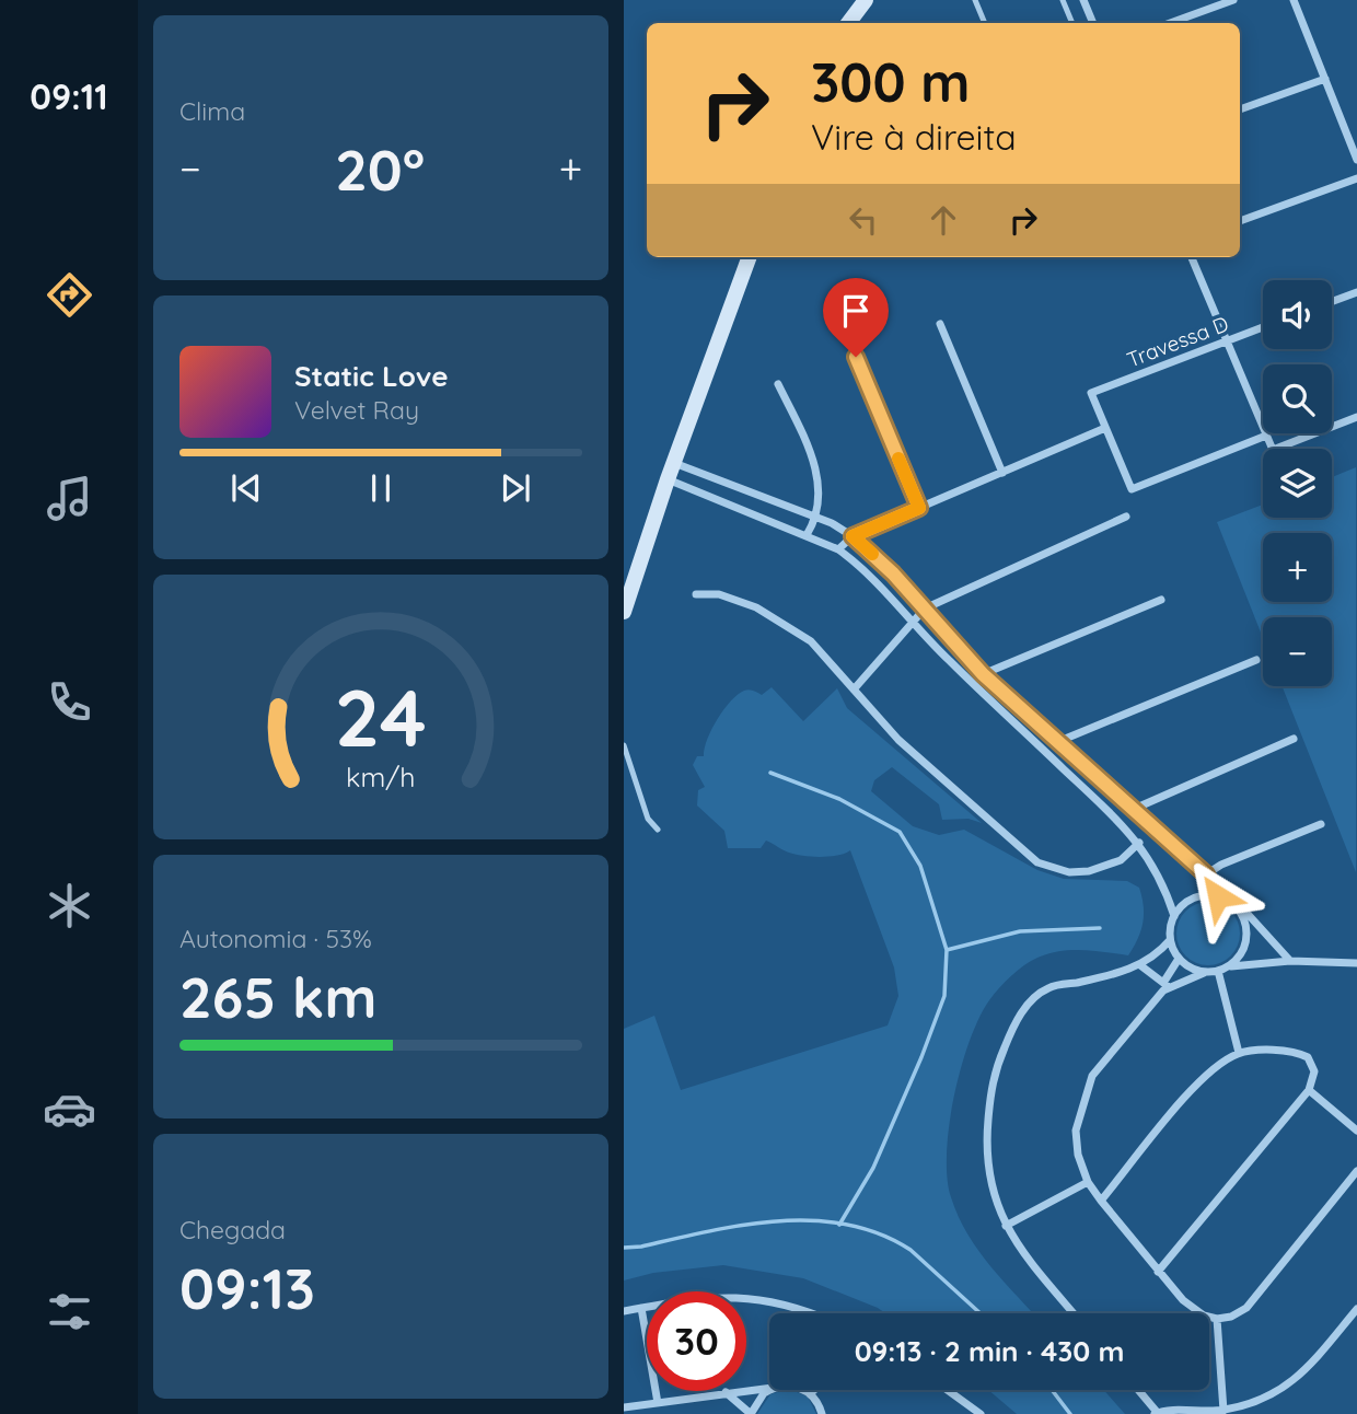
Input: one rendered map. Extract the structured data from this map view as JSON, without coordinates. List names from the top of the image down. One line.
{"streets":{"street":["Travessa D"]},"page":{"tabs":"09:11","tile":["Clima",["Autonomia · 53%","265 km"],["Chegada","09:13"]],"turn":["300 m","Vire à direita"],"heat":["−","20°","+"],"map_buttons":["+","−"],"song":["Static Love","Velvet Ray"],"limit":"30","trip":"09:13 · 2 min · 430 m","gauge":["24","km/h"]}}
